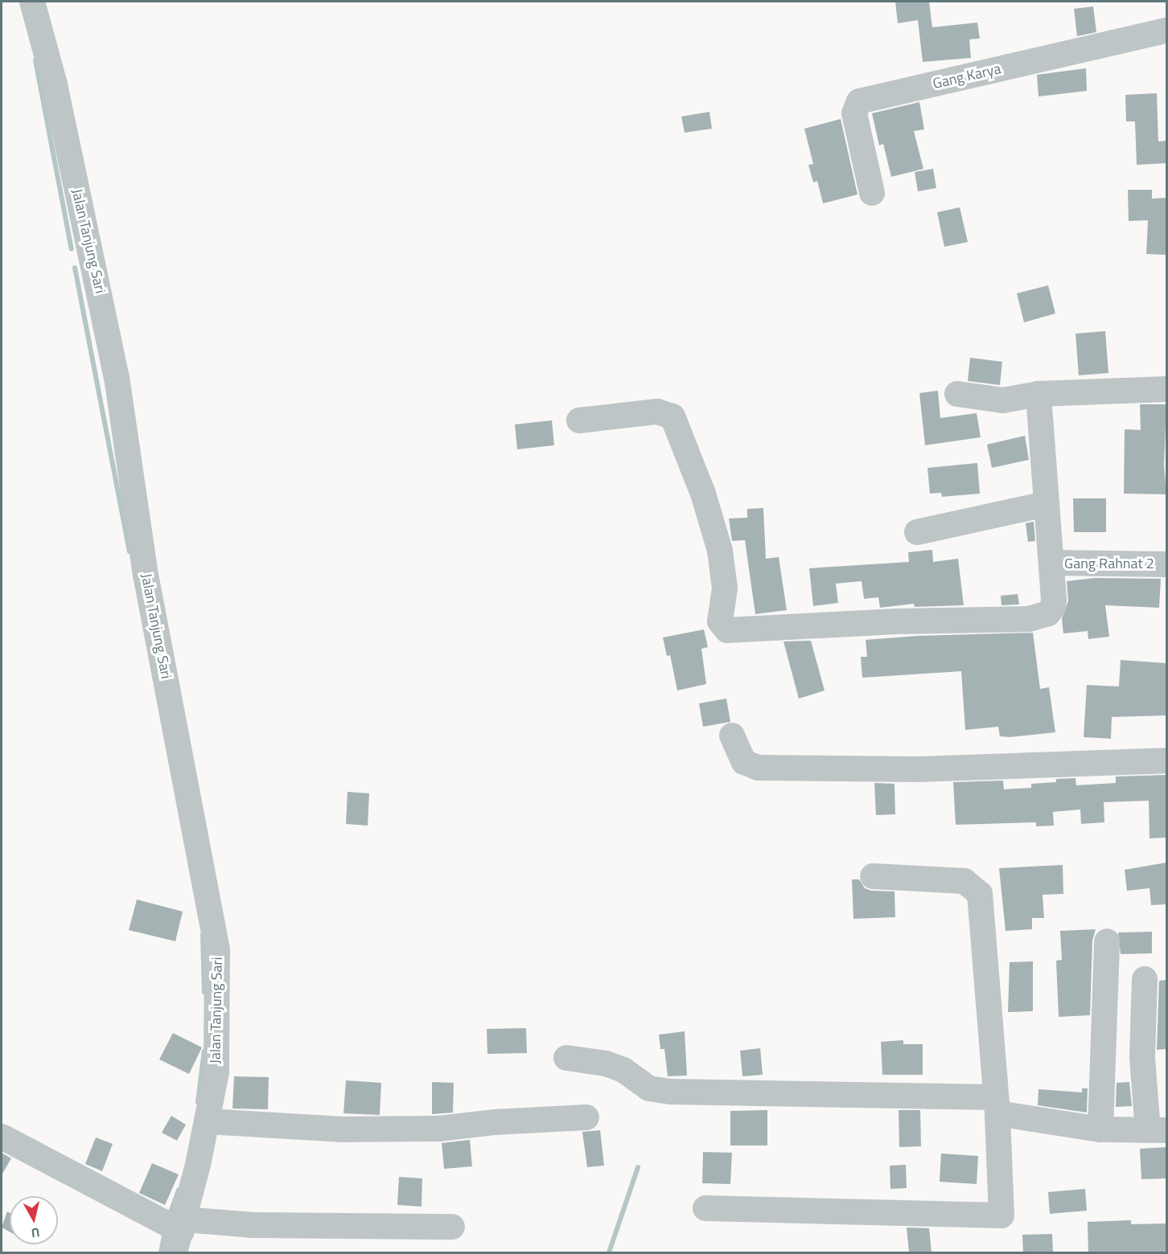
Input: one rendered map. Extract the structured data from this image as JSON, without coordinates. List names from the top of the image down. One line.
{"streets":{"street":["Gang Karya","Jalan Tanjung Sari","Gang Rahnat 2"]},"north":"bottom"}
